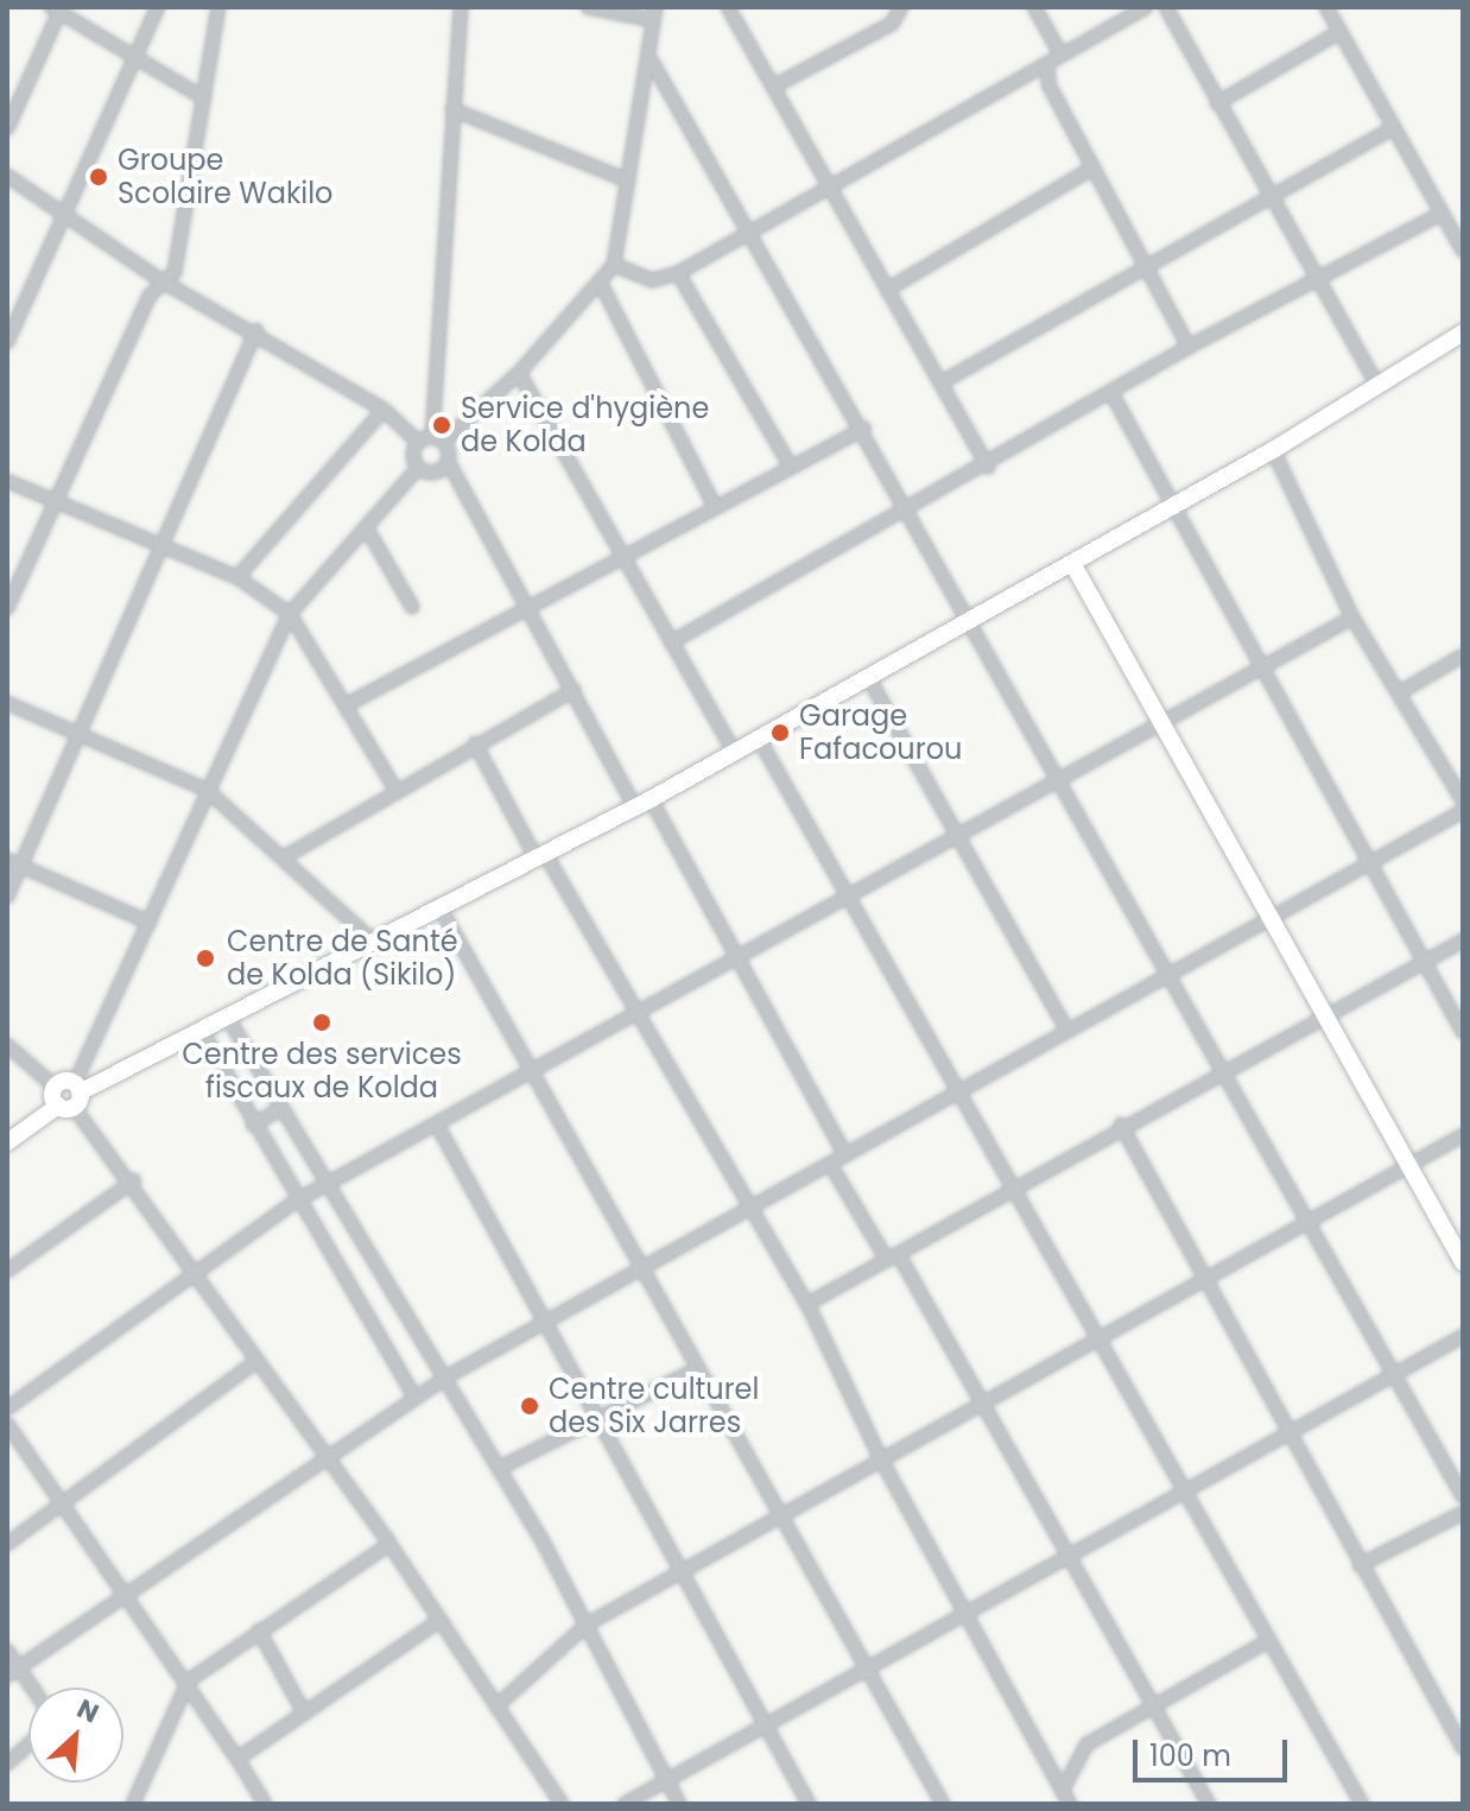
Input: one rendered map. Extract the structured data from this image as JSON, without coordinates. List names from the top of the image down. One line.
{"places":["Groupe Scolaire Wakilo","Service d'hygiène de Kolda","Garage Fafacourou","Centre de Santé de Kolda (Sikilo)","Centre des services fiscaux de Kolda","Centre culturel des Six Jarres"],"scale_bar":"100 m","north":"top right"}
